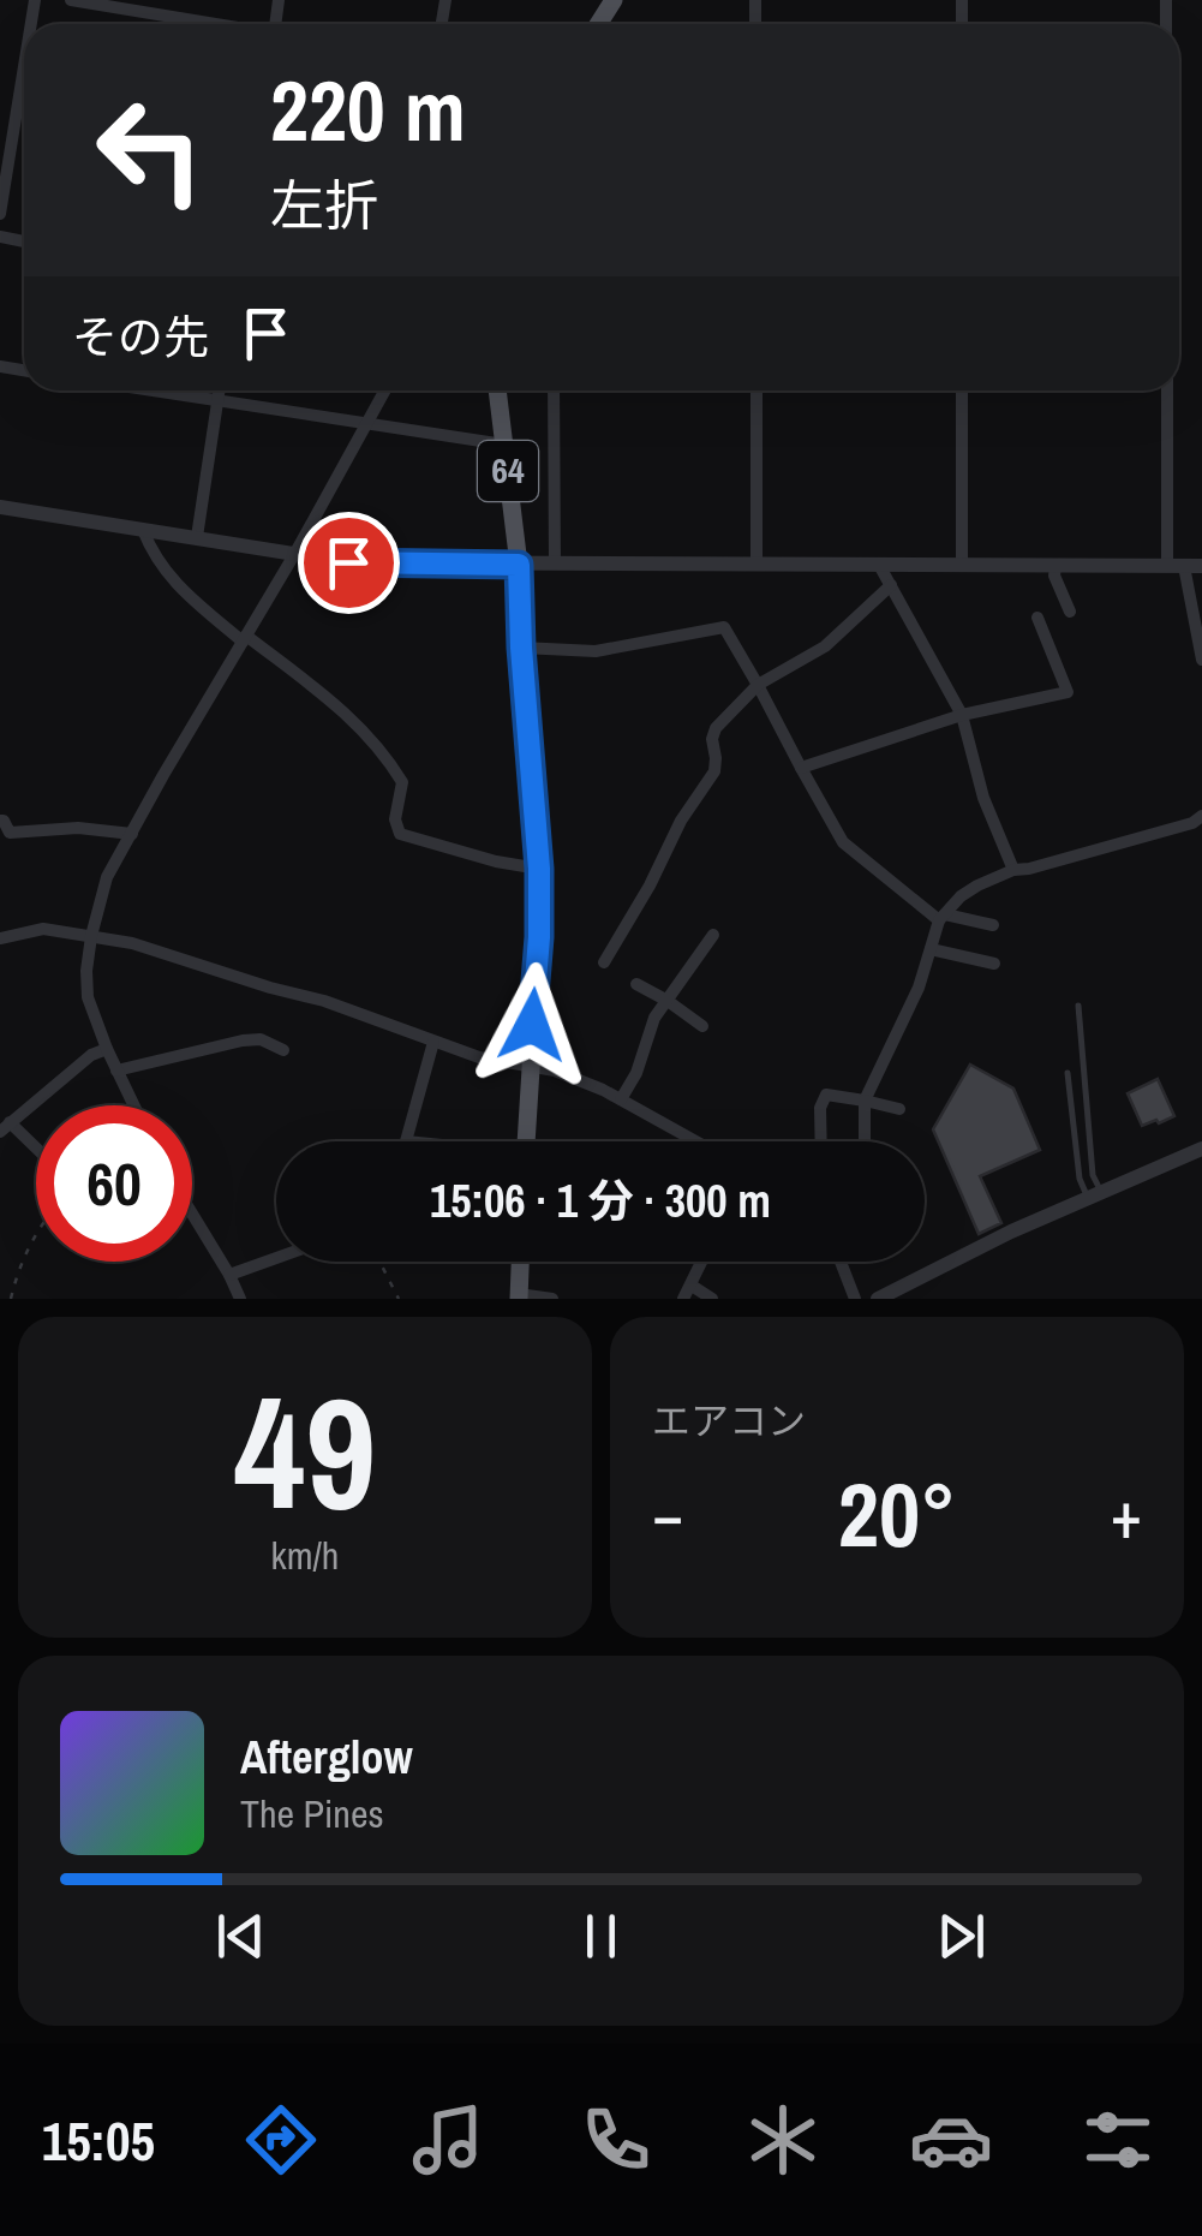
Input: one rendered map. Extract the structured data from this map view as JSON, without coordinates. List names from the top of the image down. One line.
{"streets":{"main road":["64"]},"page":{"turn":["220 m","左折"],"then":"その先","limit":"60","trip":"15:06 · 1 分 · 300 m","tile":[["49","km/h"],"エアコン"],"heat":["−","20°","+"],"song":["Afterglow","The Pines"],"tabs":"15:05"}}
